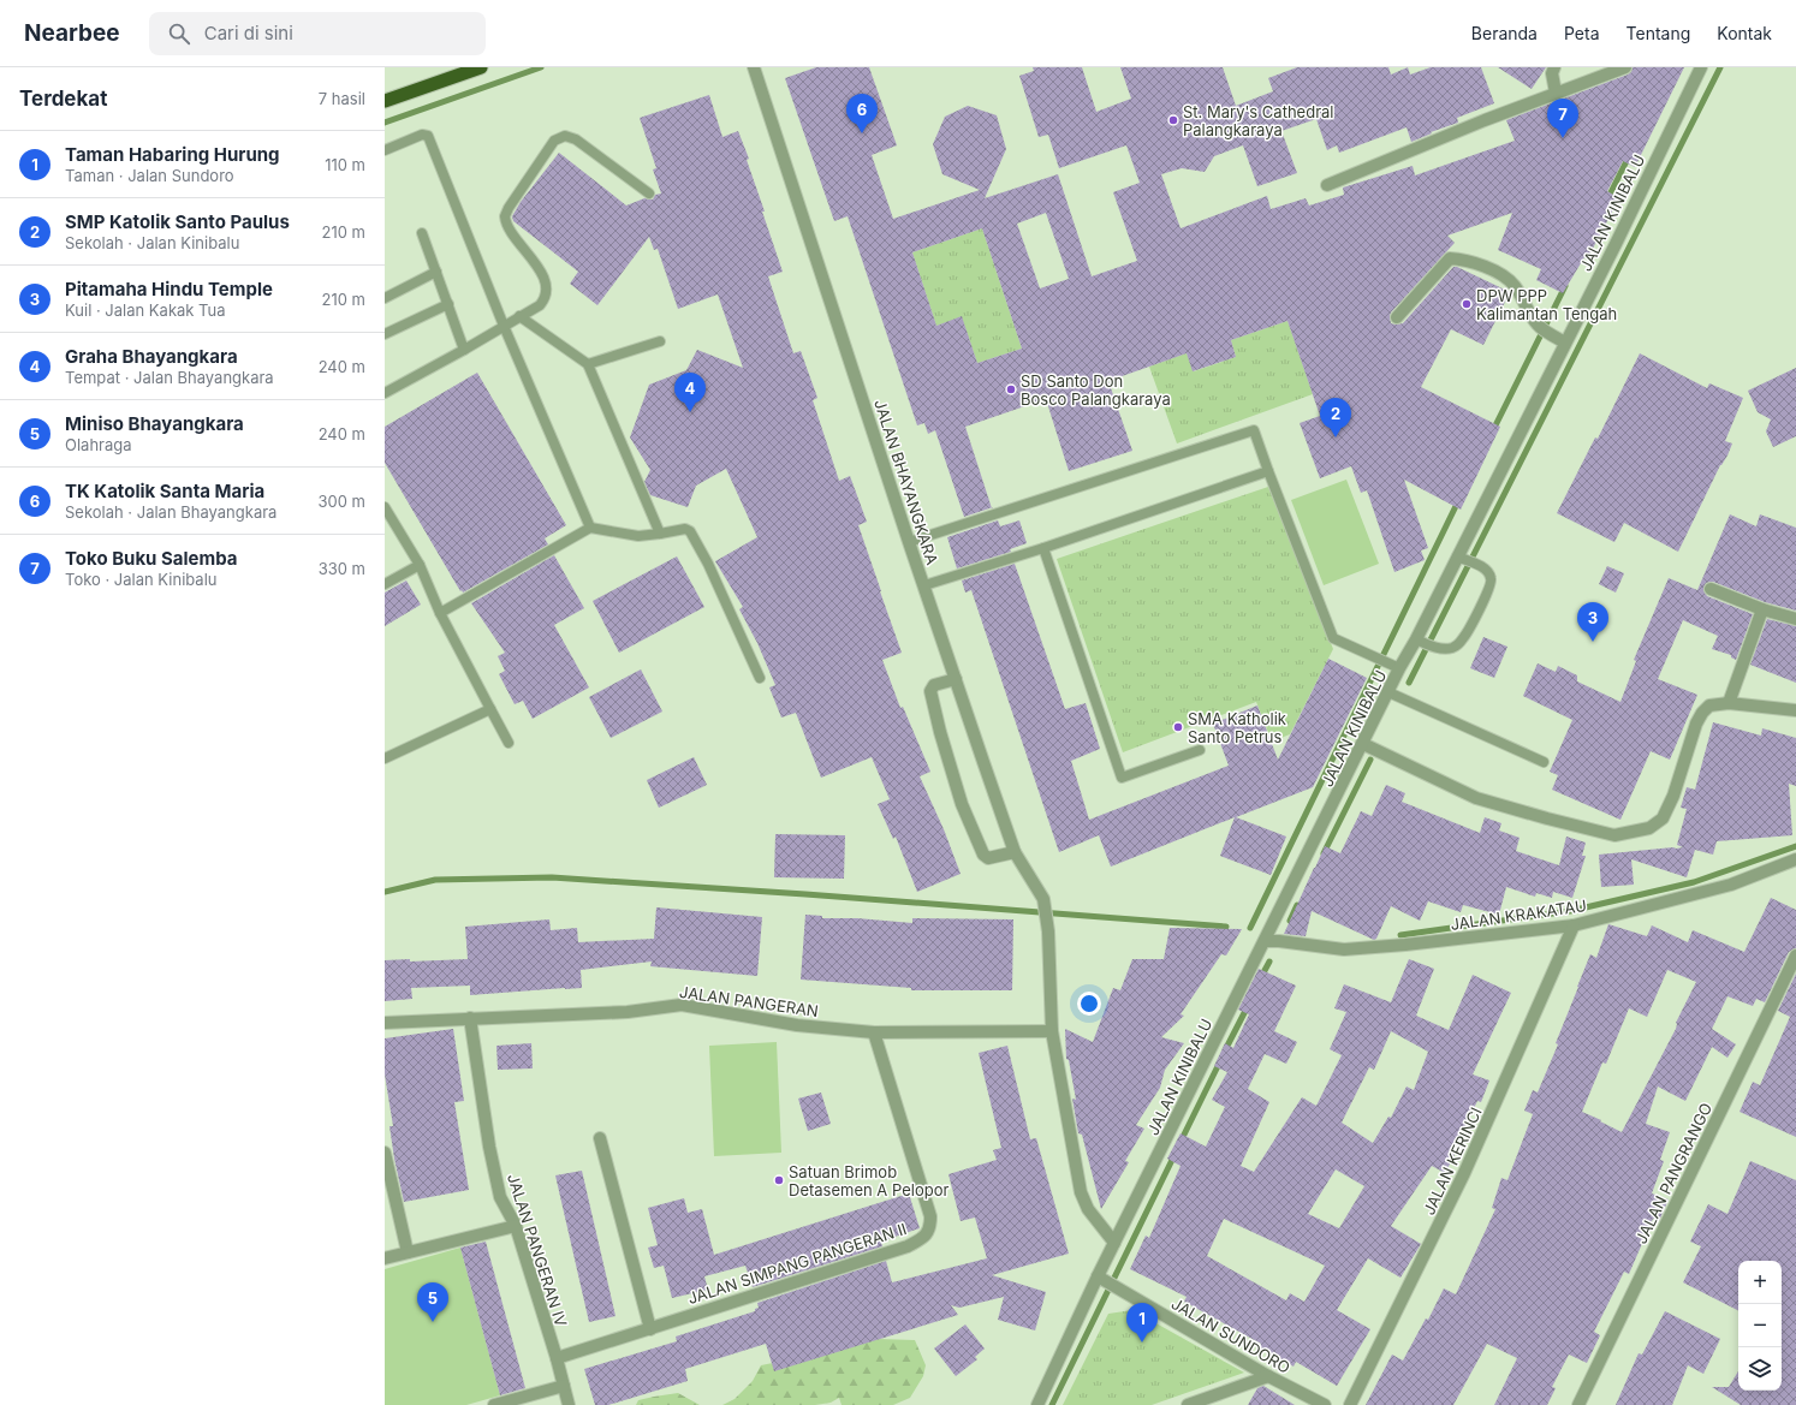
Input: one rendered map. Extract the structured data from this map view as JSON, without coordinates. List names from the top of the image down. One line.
{"streets":{"street":["JALAN KINIBALU","JALAN BHAYANGKARA","JALAN KRAKATAU","JALAN PANGERAN","JALAN KERINCI","JALAN PANGRANGO","JALAN PANGERAN IV","JALAN SIMPANG PANGERAN II","JALAN SUNDORO"]},"crossings":[["JALAN KINIBALU","JALAN KRAKATAU"],["JALAN KINIBALU","JALAN SUNDORO"],["JALAN BHAYANGKARA","JALAN PANGERAN"],["JALAN KRAKATAU","JALAN KERINCI"],["JALAN PANGERAN","JALAN PANGERAN IV"],["JALAN PANGERAN","JALAN SIMPANG PANGERAN II"],["JALAN PANGERAN IV","JALAN SIMPANG PANGERAN II"]],"places":["St. Mary's Cathedral Palangkaraya","DPW PPP Kalimantan Tengah","SD Santo Don Bosco Palangkaraya","SMA Katholik Santo Petrus","Satuan Brimob Detasemen A Pelopor"],"page":{"header":"Nearbee","search":"Cari di sini","nav":["Beranda","Peta","Tentang","Kontak"],"heading":["Terdekat","7 hasil"],"pins":["6","7","4","2","3","5","1"],"list":[{"mark":"1","name":"Taman Habaring Hurung","note":"Taman · Jalan Sundoro","value":"110 m"},{"mark":"2","name":"SMP Katolik Santo Paulus","note":"Sekolah · Jalan Kinibalu","value":"210 m"},{"mark":"3","name":"Pitamaha Hindu Temple","note":"Kuil · Jalan Kakak Tua","value":"210 m"},{"mark":"4","name":"Graha Bhayangkara","note":"Tempat · Jalan Bhayangkara","value":"240 m"},{"mark":"5","name":"Miniso Bhayangkara","note":"Olahraga","value":"240 m"},{"mark":"6","name":"TK Katolik Santa Maria","note":"Sekolah · Jalan Bhayangkara","value":"300 m"},{"mark":"7","name":"Toko Buku Salemba","note":"Toko · Jalan Kinibalu","value":"330 m"}],"map_buttons":["+","−"]}}
